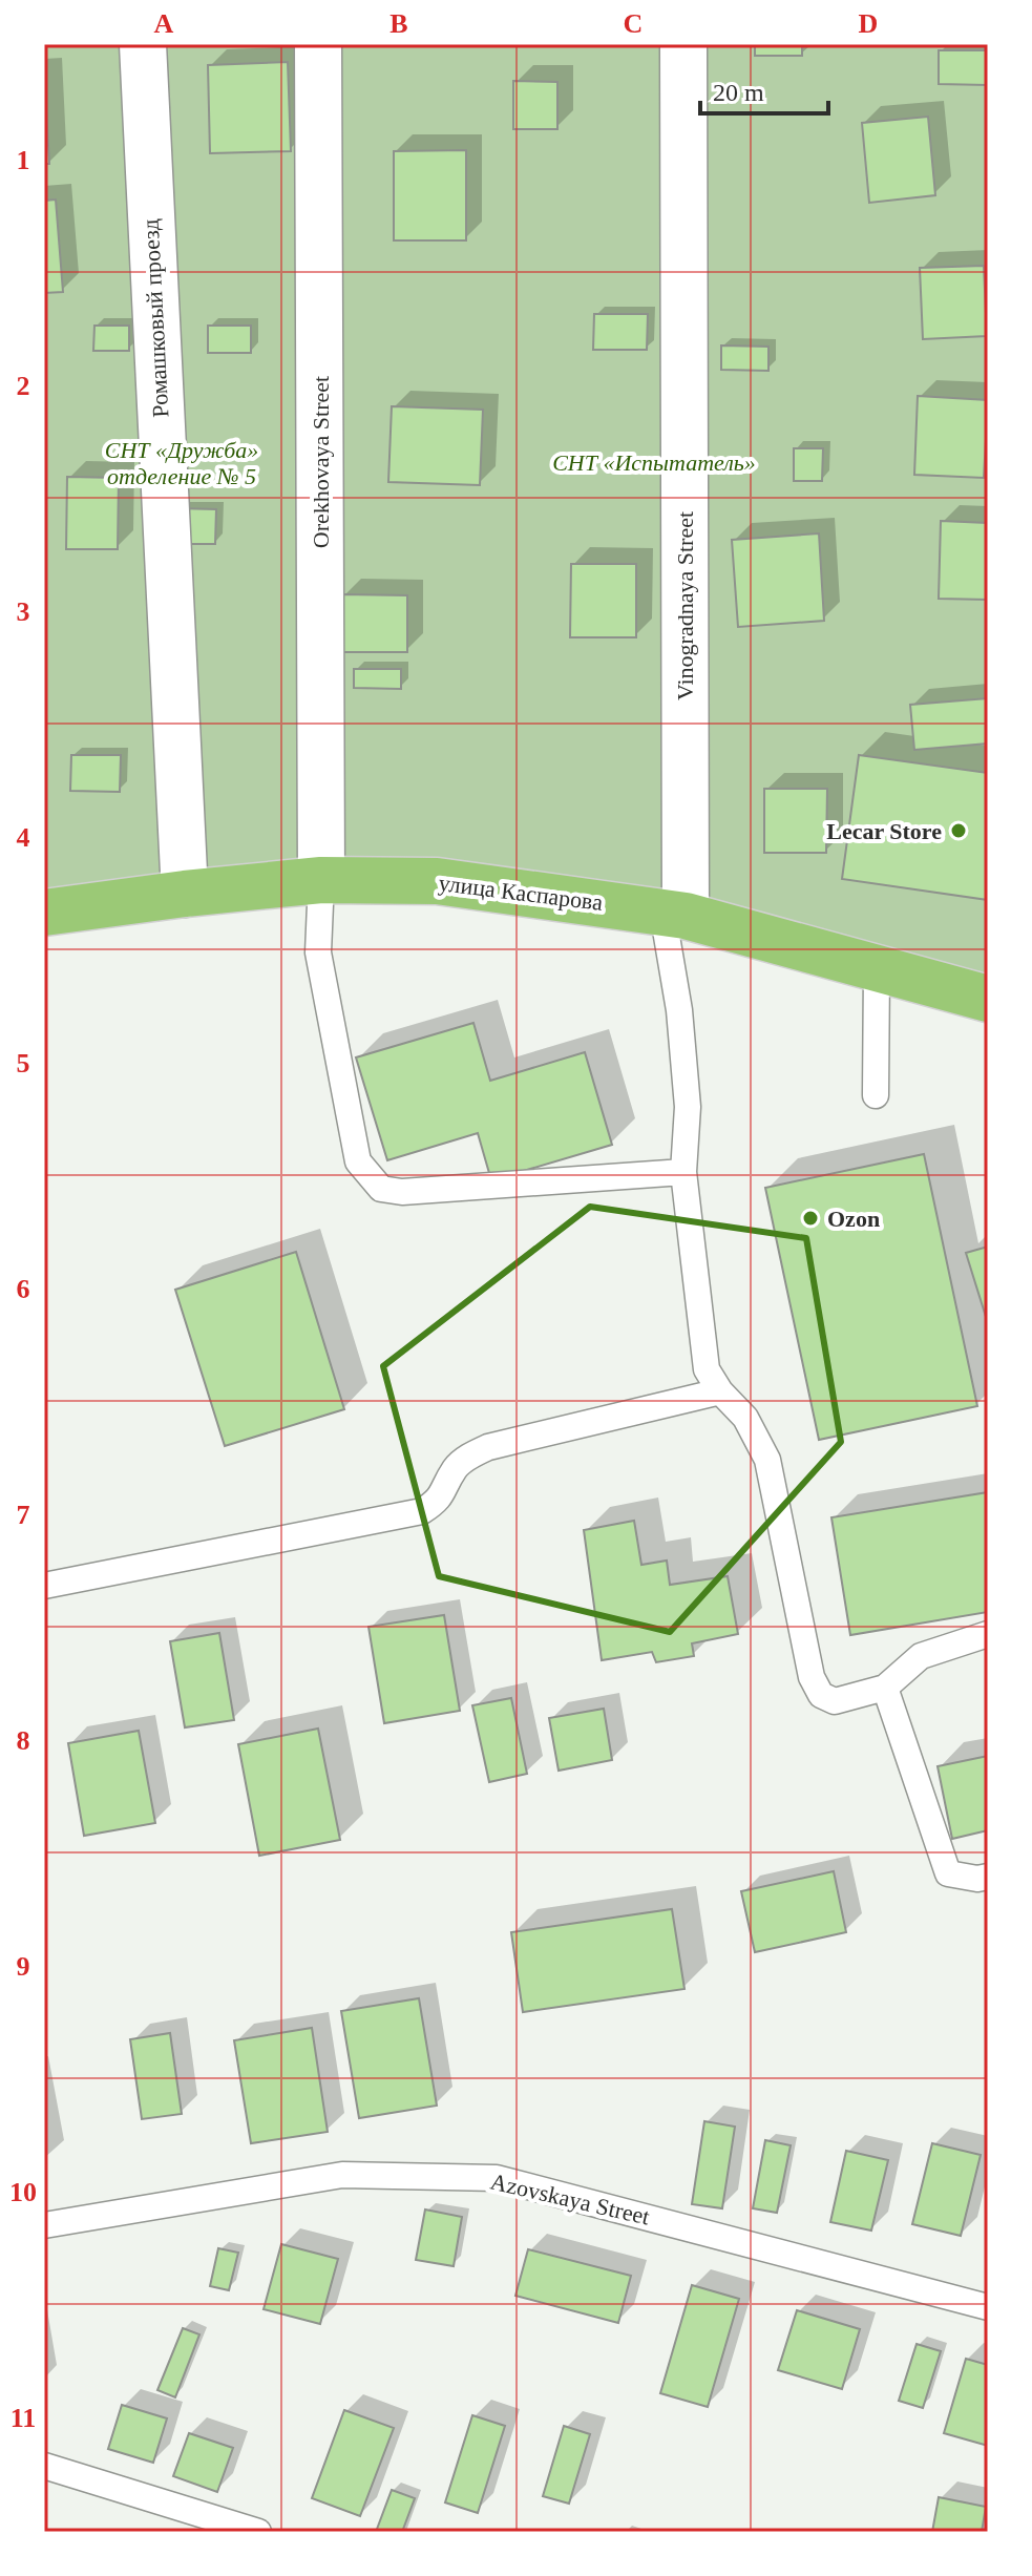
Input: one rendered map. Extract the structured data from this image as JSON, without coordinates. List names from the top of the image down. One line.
{"streets":{"main road":["улица Каспарова"],"street":["Ромашковый проезд","Orekhovaya Street","Vinogradnaya Street"],"lane":["Azovskaya Street"]},"crossings":[["Ромашковый проезд","улица Каспарова"],["Orekhovaya Street","улица Каспарова"],["Vinogradnaya Street","улица Каспарова"]],"parks":["СНТ «Дружба» отделение № 5","СНТ «Испытатель»"],"places":["Lecar Store","Ozon"],"scale_bar":"20 m","grid":{"columns":["A","B","C","D"],"rows":["1","2","3","4","5","6","7","8","9","10","11"]}}
